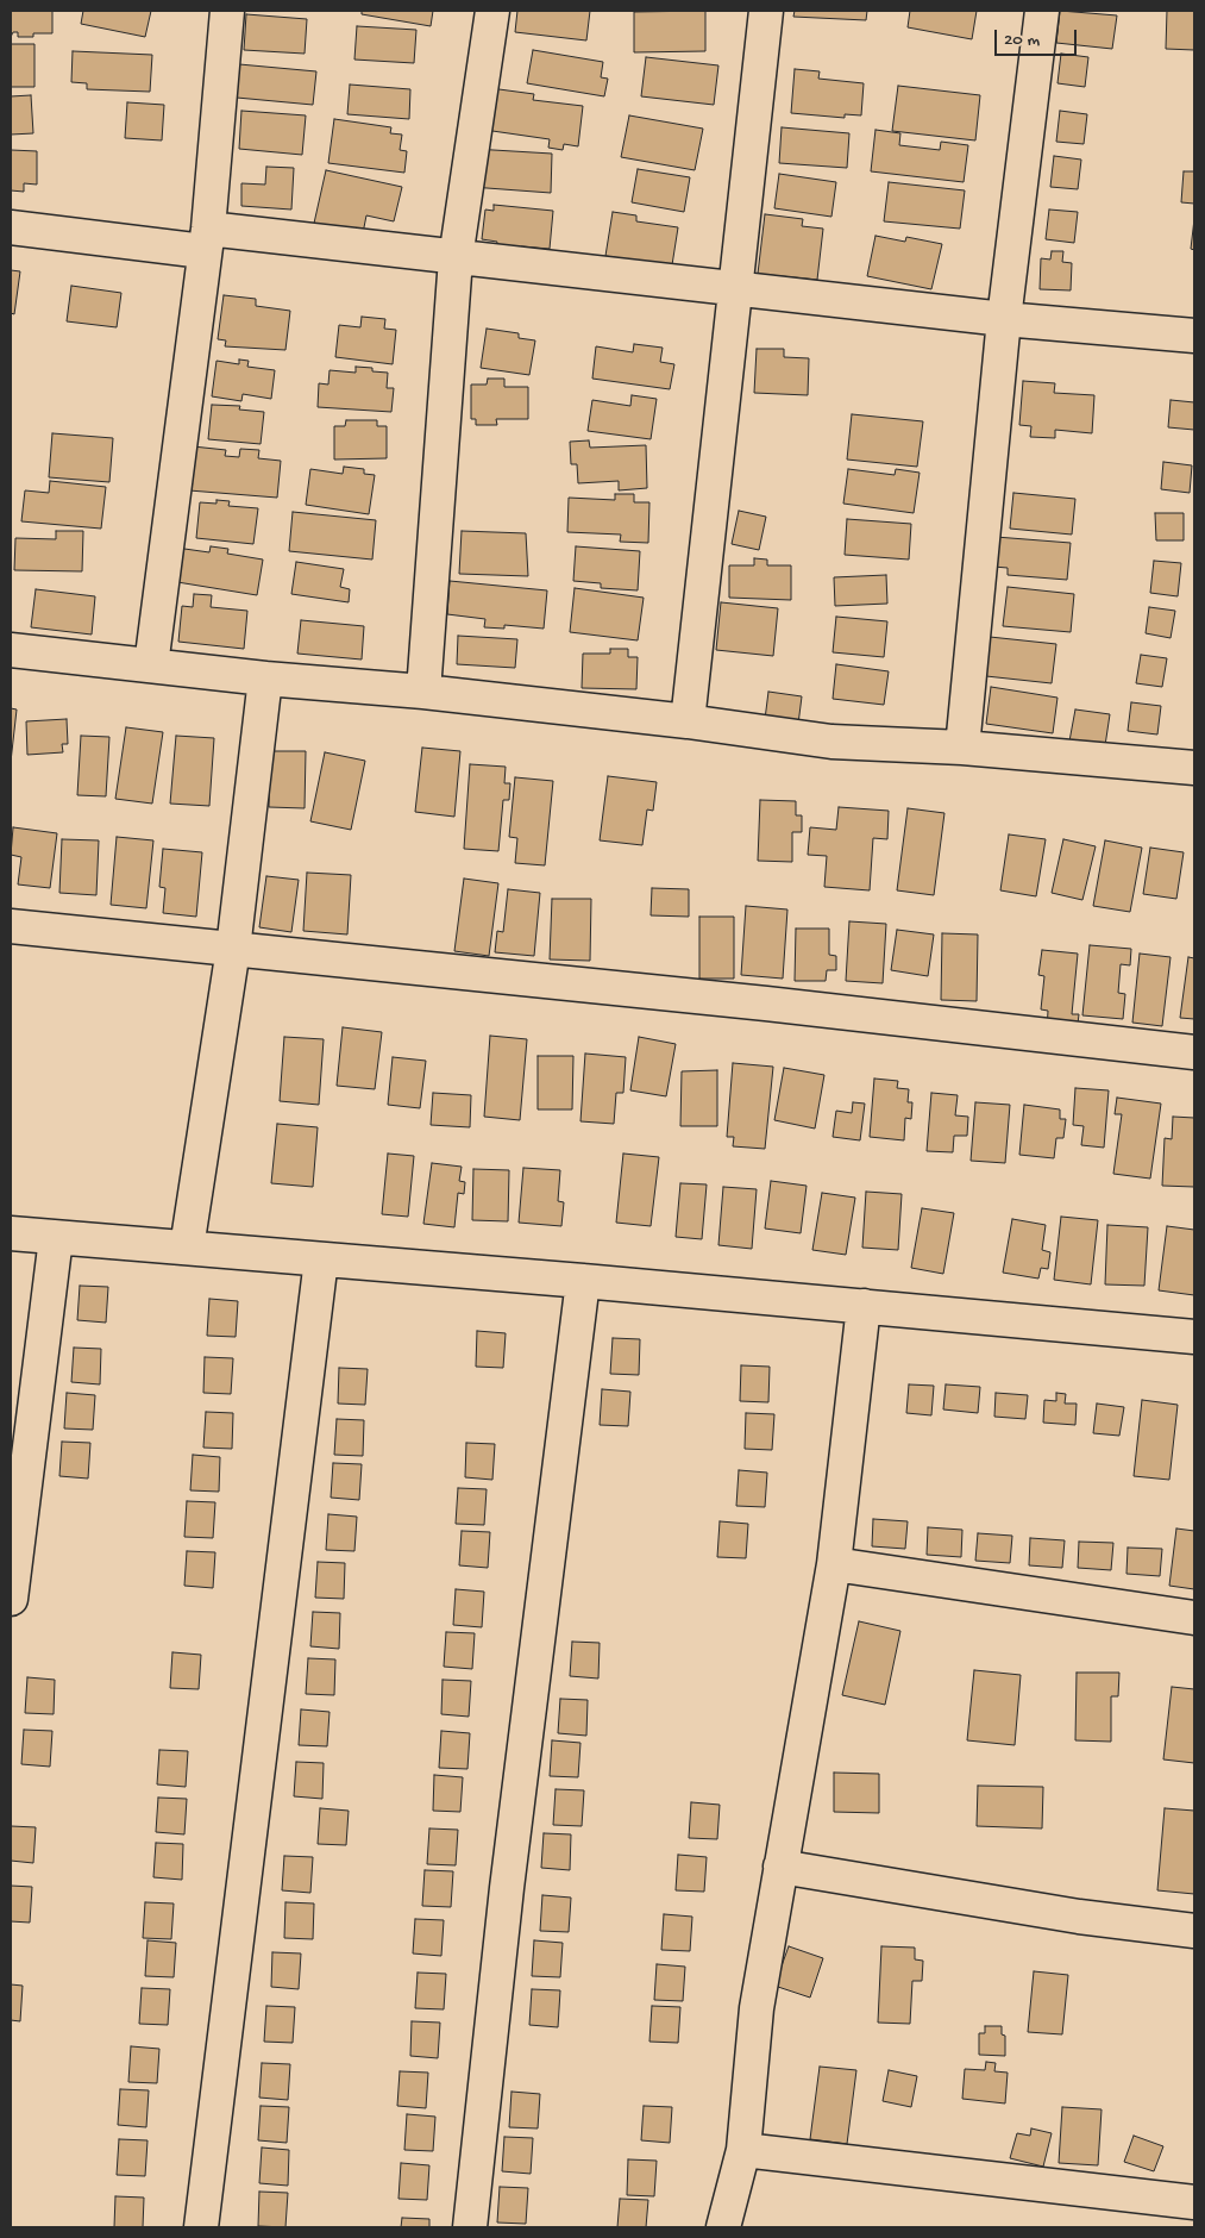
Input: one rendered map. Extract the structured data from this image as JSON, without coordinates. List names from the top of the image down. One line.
{"scale_bar":"20 m"}
